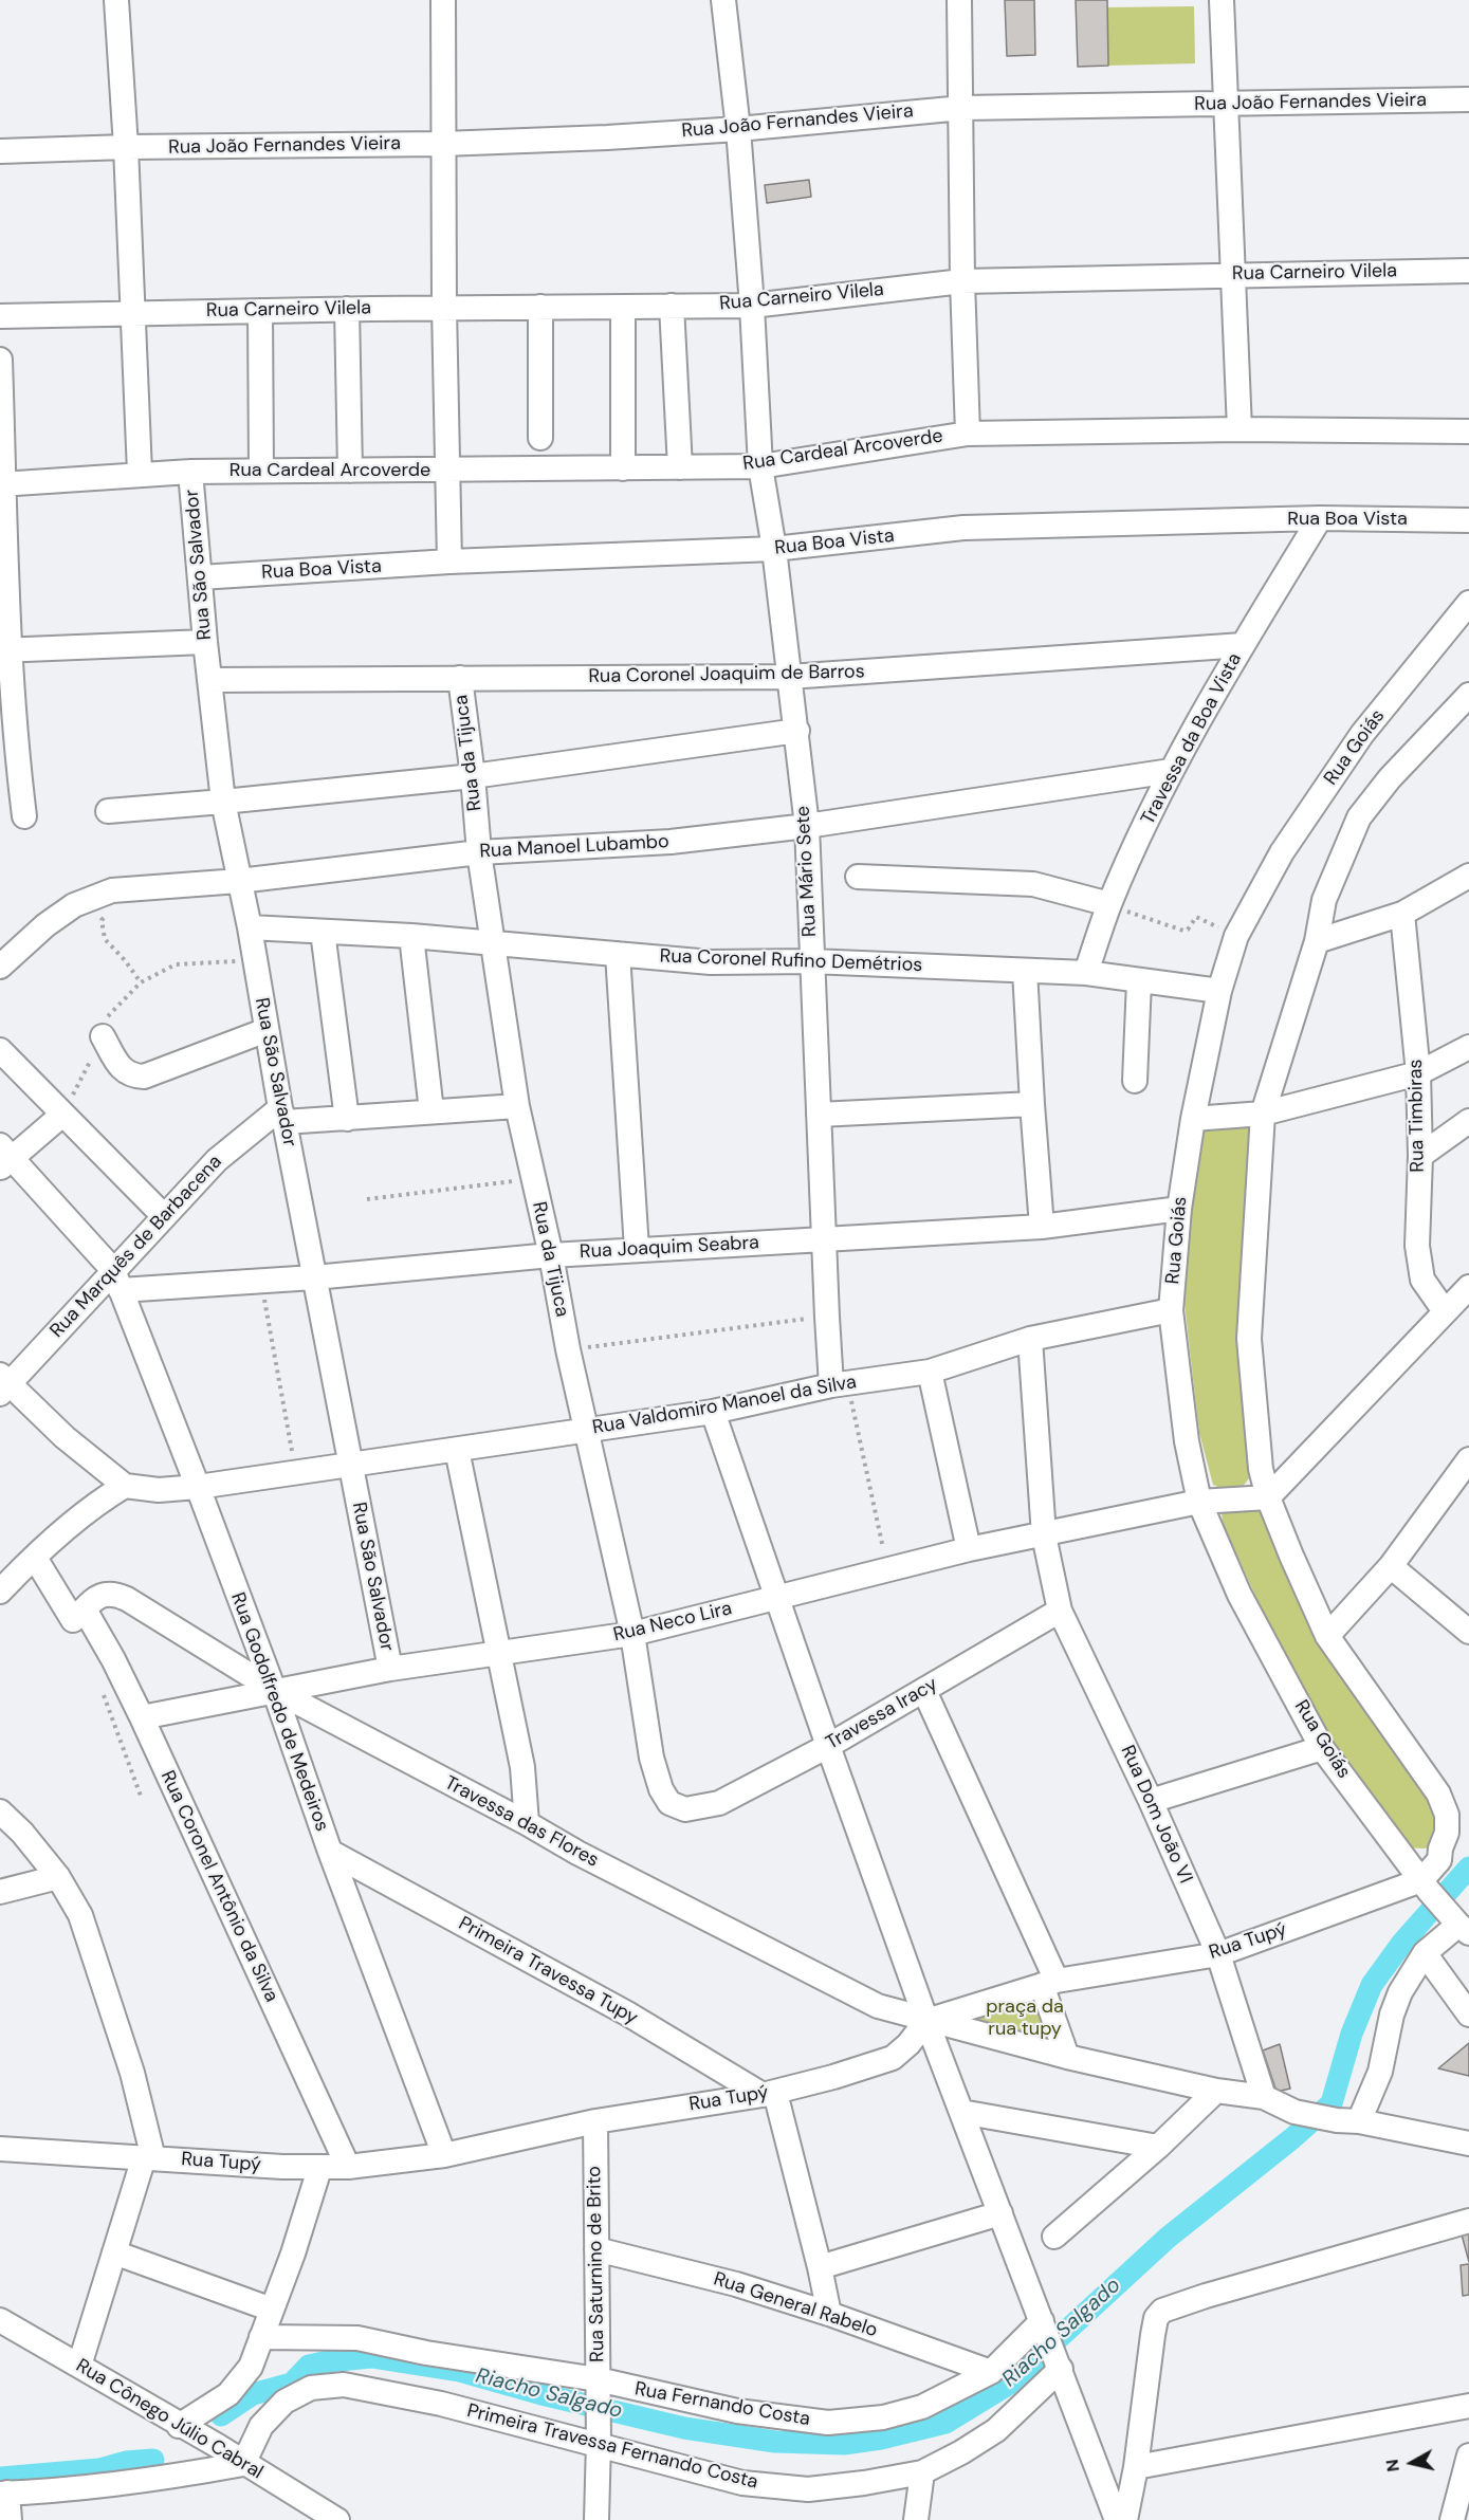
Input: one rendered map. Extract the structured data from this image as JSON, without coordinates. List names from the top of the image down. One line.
{"streets":{"street":["Rua João Fernandes Vieira","Rua Carneiro Vilela","Rua Cardeal Arcoverde","Rua Boa Vista","Rua São Salvador","Rua Coronel Joaquim de Barros","Travessa da Boa Vista","Rua Goiás","Rua da Tijuca","Rua Manoel Lubambo","Rua Mário Sete","Rua Coronel Rufino Demétrios","Rua Timbiras","Rua Marquês de Barbacena","Rua Joaquim Seabra","Rua Valdomiro Manoel da Silva","Rua Neco Lira","Rua Godolfredo de Medeiros","Travessa Iracy","Rua Dom João VI","Travessa das Flores","Rua Coronel Antônio da Silva","Rua Tupý","Primeira Travessa Tupy","Rua Saturnino de Brito","Rua General Rabelo","Rua Fernando Costa","Rua Cônego Júlio Cabral","Primeira Travessa Fernando Costa"]},"crossings":[["Rua João Fernandes Vieira","Rua Mário Sete"],["Rua Carneiro Vilela","Rua Mário Sete"],["Rua Cardeal Arcoverde","Rua São Salvador"],["Rua Cardeal Arcoverde","Rua Mário Sete"],["Rua Boa Vista","Rua São Salvador"],["Rua Boa Vista","Travessa da Boa Vista"],["Rua Boa Vista","Rua Mário Sete"],["Rua São Salvador","Rua Coronel Joaquim de Barros"],["Rua São Salvador","Rua Manoel Lubambo"],["Rua São Salvador","Rua Coronel Rufino Demétrios"],["Rua São Salvador","Rua Marquês de Barbacena"],["Rua São Salvador","Rua Joaquim Seabra"],["Rua São Salvador","Rua Valdomiro Manoel da Silva"],["Rua São Salvador","Rua Neco Lira"],["Rua Coronel Joaquim de Barros","Travessa da Boa Vista"],["Rua Coronel Joaquim de Barros","Rua da Tijuca"],["Rua Coronel Joaquim de Barros","Rua Mário Sete"],["Travessa da Boa Vista","Rua Manoel Lubambo"],["Travessa da Boa Vista","Rua Coronel Rufino Demétrios"],["Rua Goiás","Rua Coronel Rufino Demétrios"],["Rua Goiás","Rua Joaquim Seabra"],["Rua Goiás","Rua Valdomiro Manoel da Silva"],["Rua Goiás","Rua Neco Lira"],["Rua Goiás","Rua Tupý"],["Rua da Tijuca","Rua Manoel Lubambo"],["Rua da Tijuca","Rua Coronel Rufino Demétrios"],["Rua da Tijuca","Rua Joaquim Seabra"],["Rua da Tijuca","Rua Valdomiro Manoel da Silva"],["Rua da Tijuca","Rua Neco Lira"],["Rua da Tijuca","Travessa Iracy"],["Rua Manoel Lubambo","Rua Mário Sete"],["Rua Mário Sete","Rua Coronel Rufino Demétrios"],["Rua Mário Sete","Rua Joaquim Seabra"],["Rua Mário Sete","Rua Valdomiro Manoel da Silva"],["Rua Marquês de Barbacena","Rua Joaquim Seabra"],["Rua Marquês de Barbacena","Rua Godolfredo de Medeiros"],["Rua Joaquim Seabra","Rua Godolfredo de Medeiros"],["Rua Valdomiro Manoel da Silva","Rua Godolfredo de Medeiros"],["Rua Valdomiro Manoel da Silva","Rua Dom João VI"],["Rua Neco Lira","Rua Godolfredo de Medeiros"],["Rua Neco Lira","Rua Dom João VI"],["Rua Neco Lira","Travessa das Flores"],["Rua Neco Lira","Rua Coronel Antônio da Silva"],["Rua Godolfredo de Medeiros","Travessa das Flores"],["Rua Godolfredo de Medeiros","Rua Tupý"],["Rua Godolfredo de Medeiros","Primeira Travessa Tupy"],["Travessa Iracy","Rua Dom João VI"],["Rua Dom João VI","Travessa das Flores"],["Rua Dom João VI","Rua Tupý"],["Travessa das Flores","Rua Coronel Antônio da Silva"],["Travessa das Flores","Rua Tupý"],["Rua Coronel Antônio da Silva","Rua Tupý"],["Rua Tupý","Primeira Travessa Tupy"],["Rua Tupý","Rua Saturnino de Brito"],["Rua Saturnino de Brito","Rua General Rabelo"],["Rua Saturnino de Brito","Rua Fernando Costa"],["Rua Saturnino de Brito","Primeira Travessa Fernando Costa"],["Rua General Rabelo","Rua Fernando Costa"],["Rua Cônego Júlio Cabral","Primeira Travessa Fernando Costa"]],"water":["Riacho Salgado"],"parks":["praça da rua tupy"],"north":"left"}
